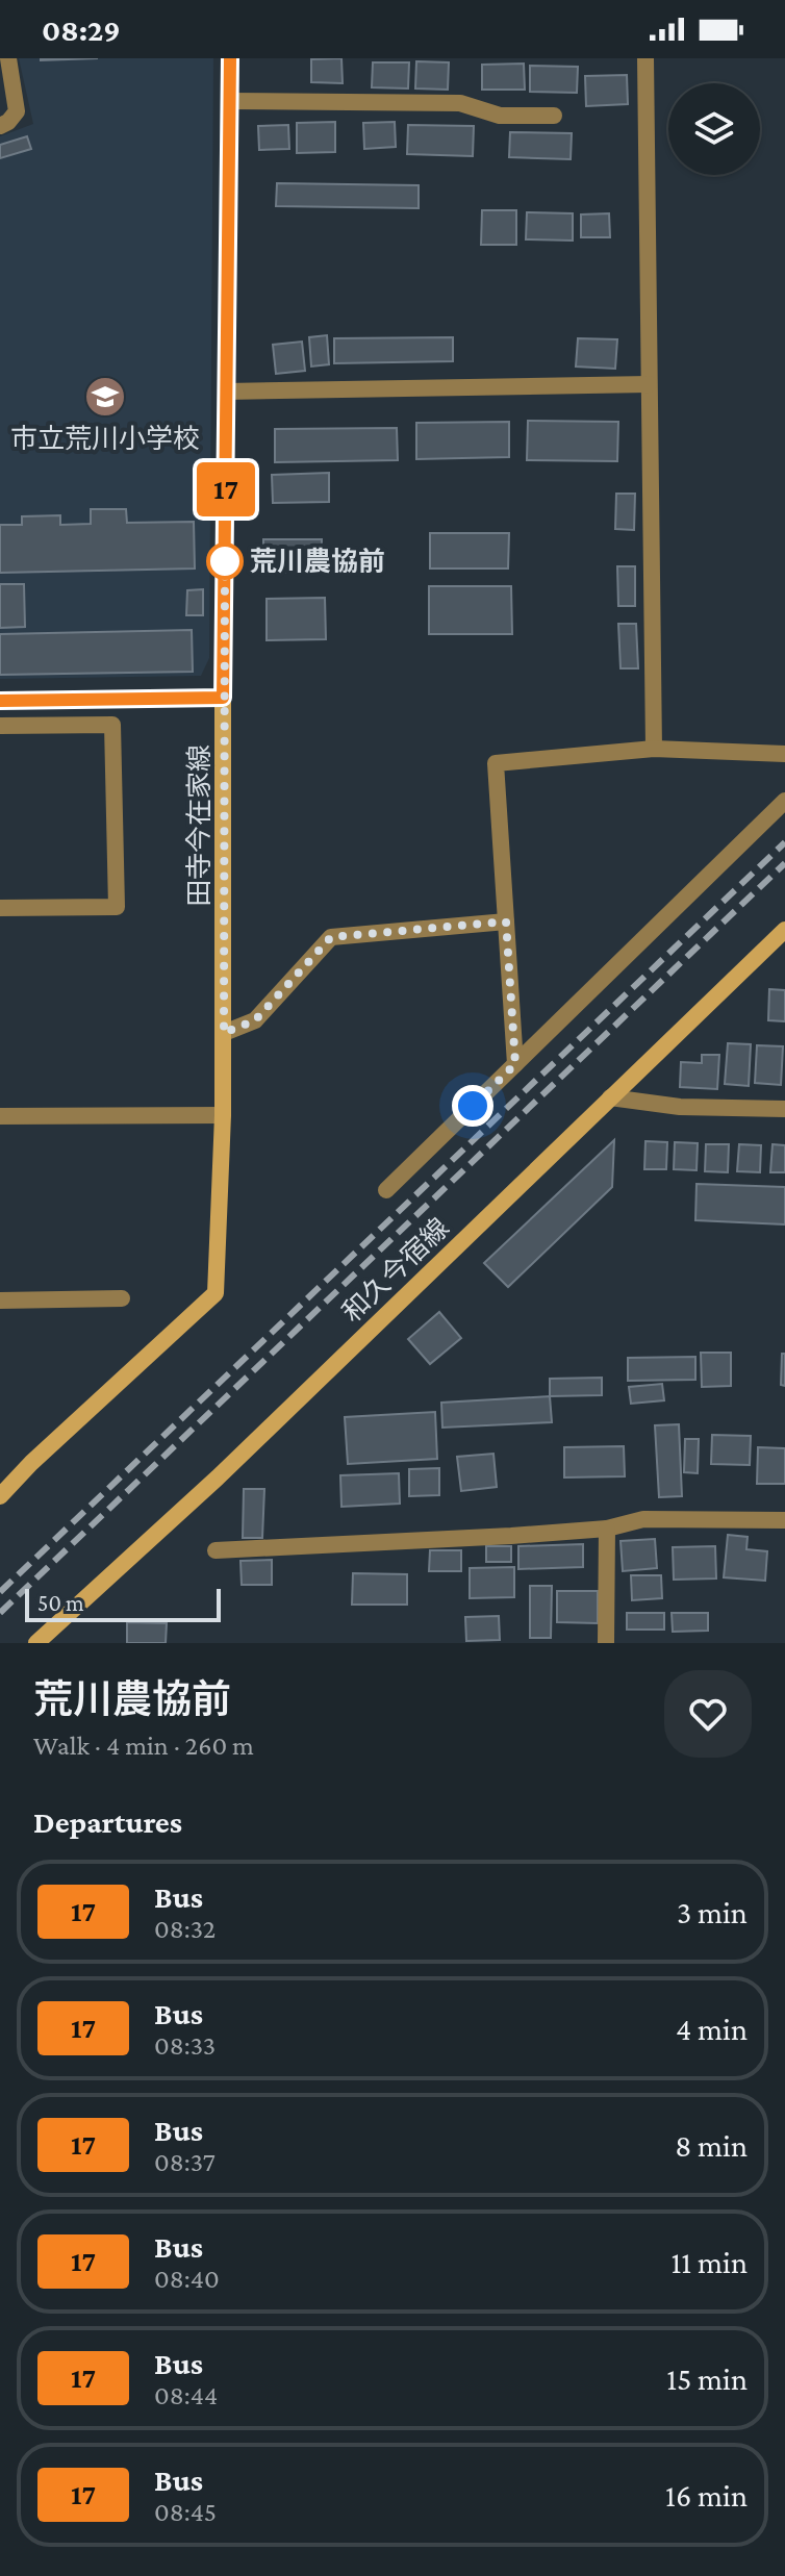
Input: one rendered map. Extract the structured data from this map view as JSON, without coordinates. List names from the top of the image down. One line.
{"streets":{"main road":["田寺今在家線","和久今宿線"]},"places":{"school or university":["市立荒川小学校"],"other":["荒川農協前"]},"lines":["bus line 17"],"scale_bar":"50 m","page":{"status":"08:29","on_map":"17","scale":"50 m","heading":[["荒川農協前","Walk · 4 min · 260 m"],"Departures"],"list":[{"mark":"17","name":"Bus","note":"08:32","value":"3 min"},{"mark":"17","name":"Bus","note":"08:33","value":"4 min"},{"mark":"17","name":"Bus","note":"08:37","value":"8 min"},{"mark":"17","name":"Bus","note":"08:40","value":"11 min"},{"mark":"17","name":"Bus","note":"08:44","value":"15 min"},{"mark":"17","name":"Bus","note":"08:45","value":"16 min"}]}}
